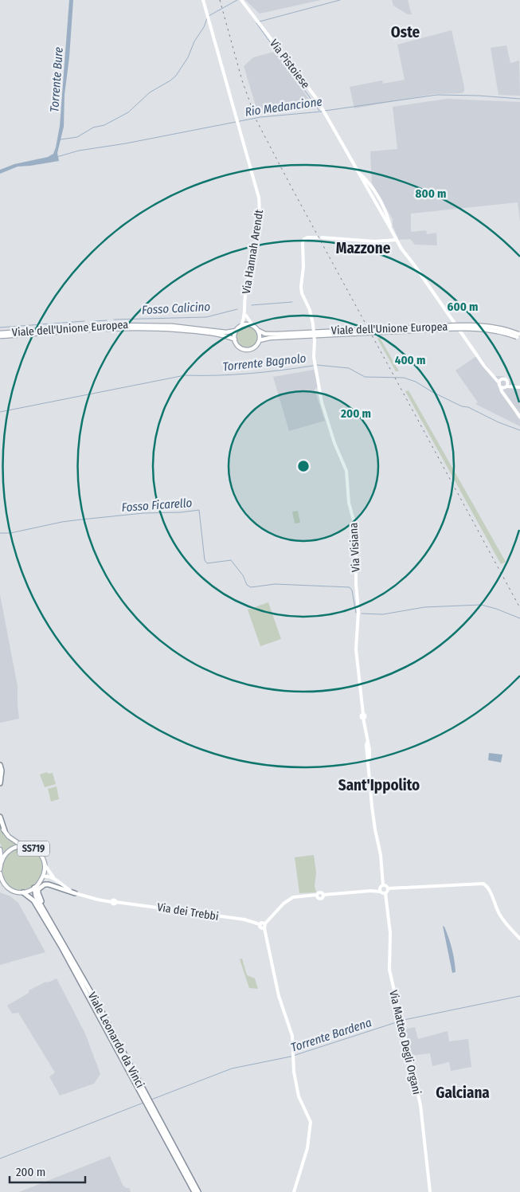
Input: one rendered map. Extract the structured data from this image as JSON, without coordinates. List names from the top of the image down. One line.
{"streets":{"highway":["Viale Leonardo da Vinci"],"main road":["Viale dell'Unione Europea","SS719"],"street":["Via Pistoiese","Via Hannah Arendt","Via Visiana","Via dei Trebbi","Via Matteo Degli Organi"]},"districts":["Oste","Mazzone","Sant'Ippolito","Galciana"],"water":["Torrente Bure","Rio Medancione","Fosso Calicino","Torrente Bagnolo","Fosso Ficarello","Torrente Bardena"],"scale_bar":"200 m","rings":["800 m","600 m","400 m","200 m"]}
